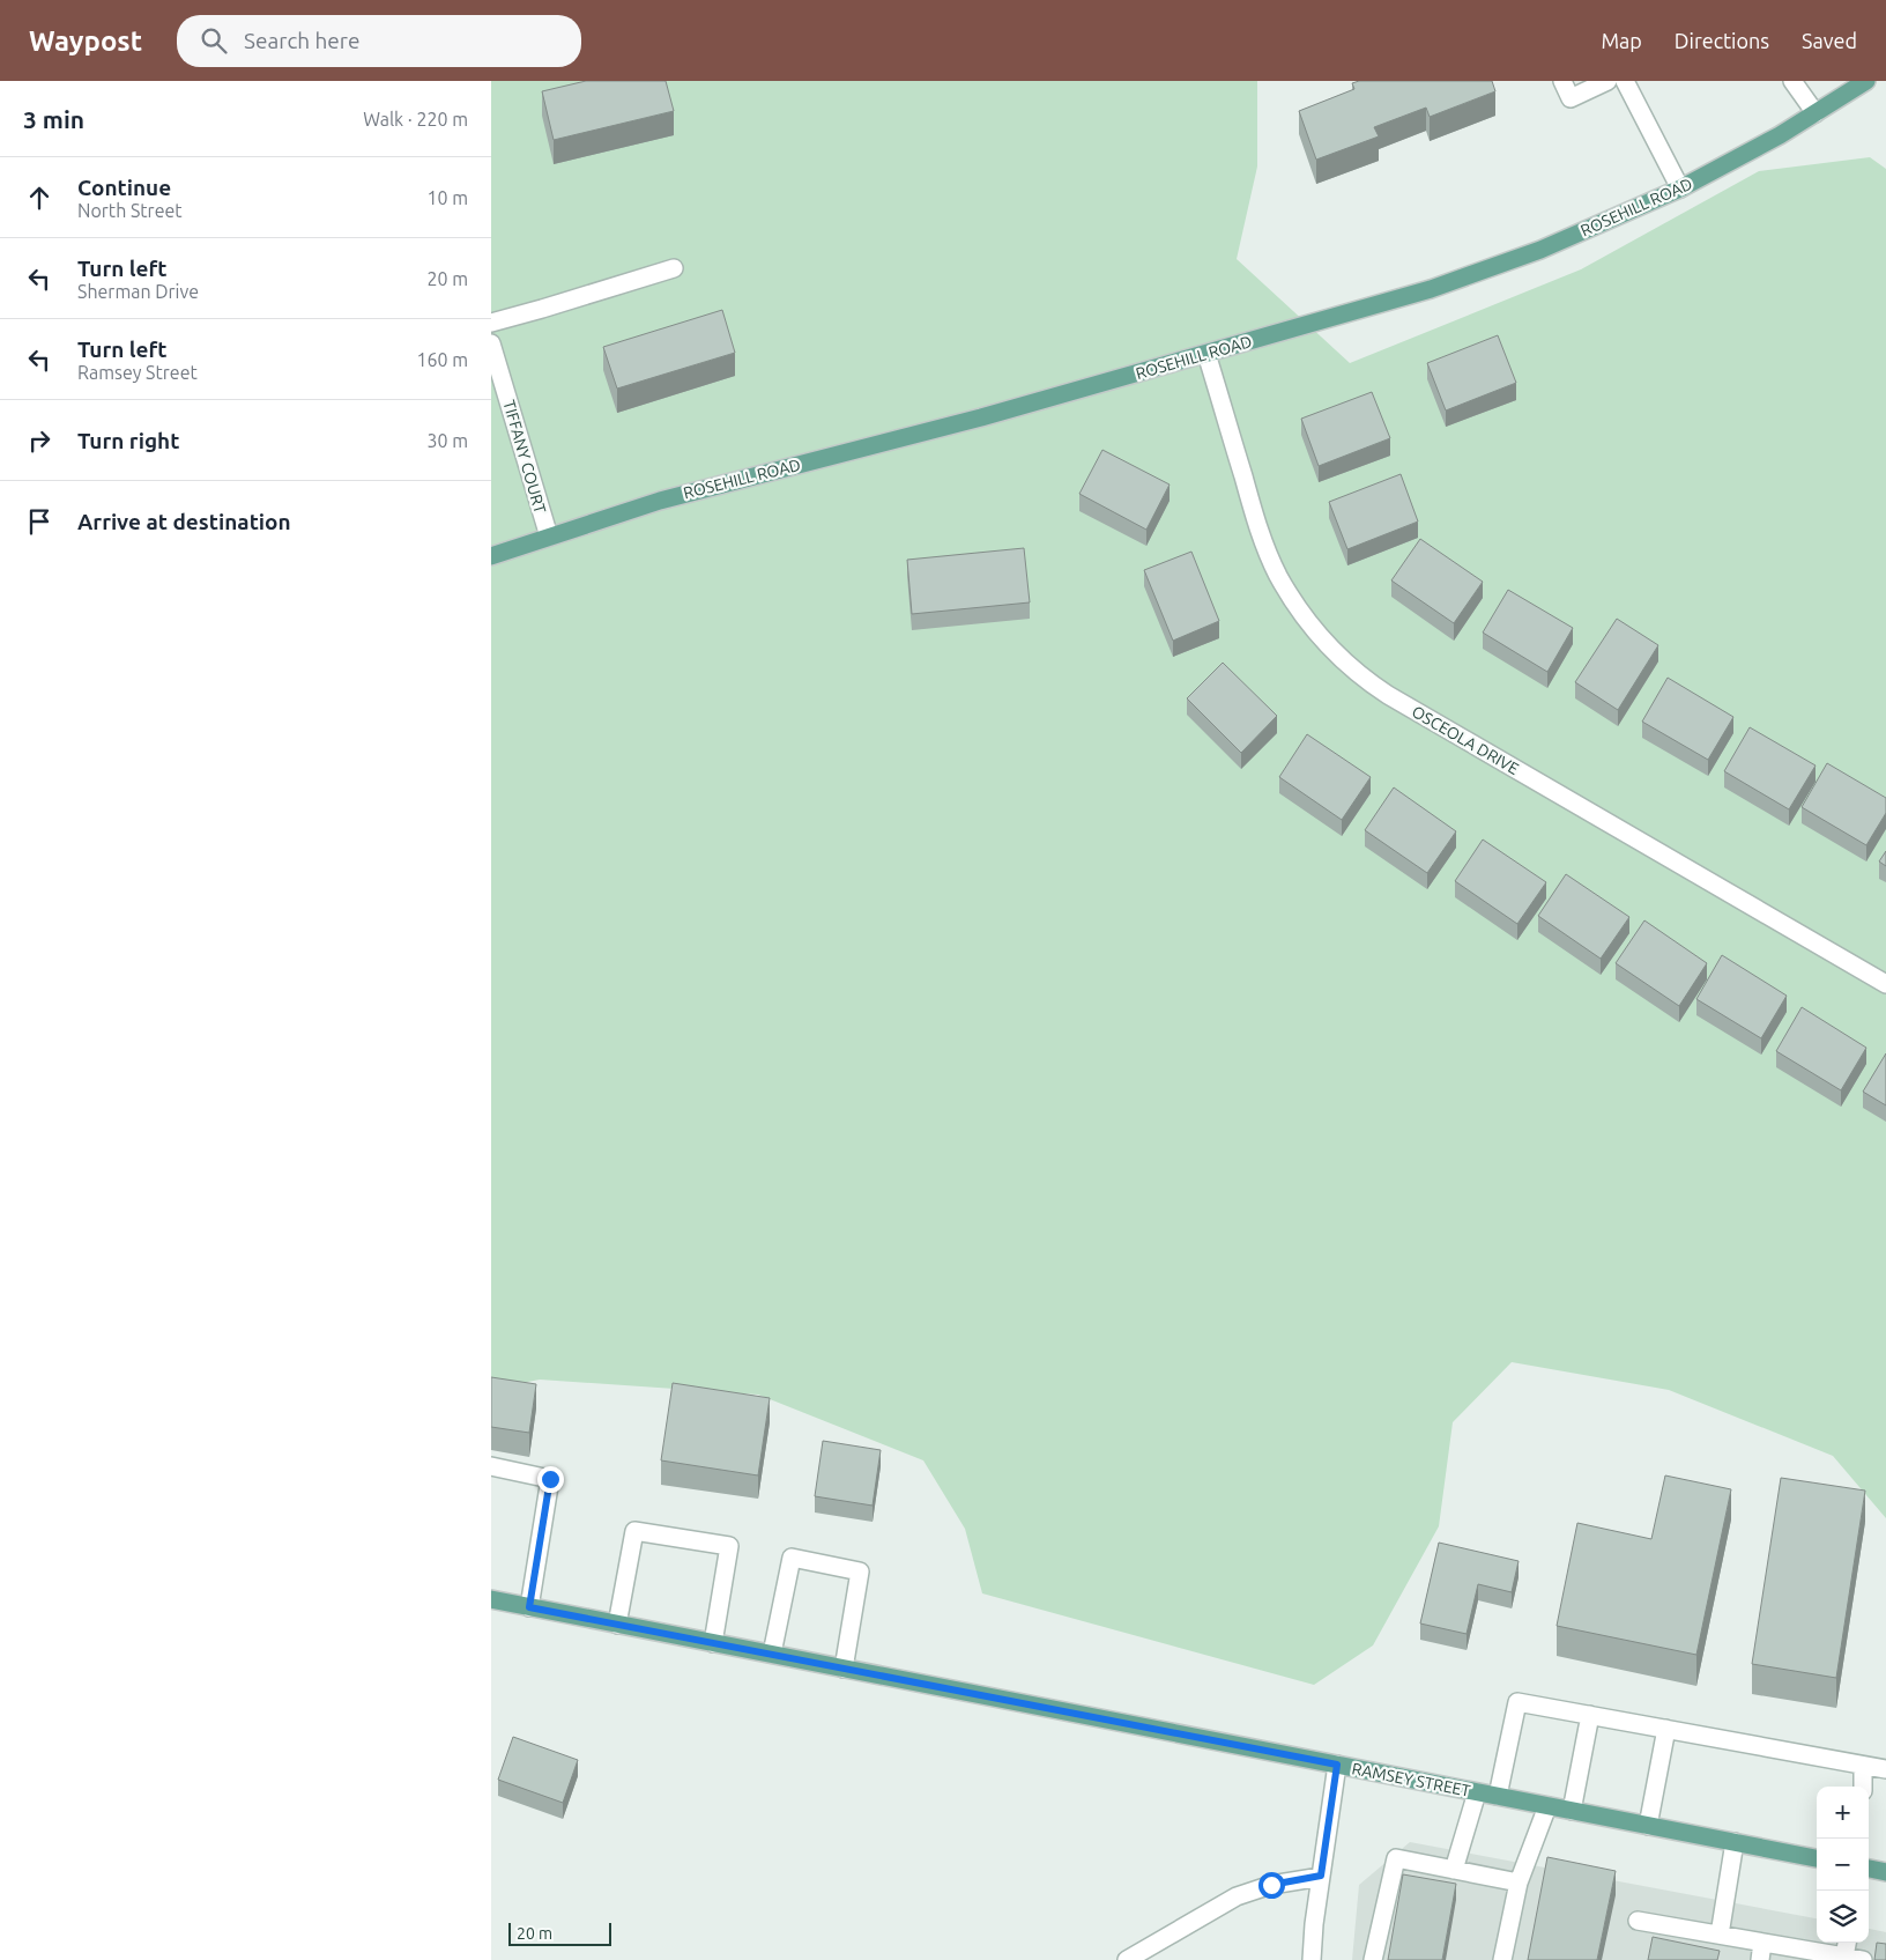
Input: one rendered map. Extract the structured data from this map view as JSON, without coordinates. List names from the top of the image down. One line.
{"streets":{"main road":["ROSEHILL ROAD","RAMSEY STREET"],"street":["TIFFANY COURT","OSCEOLA DRIVE"]},"crossings":[["ROSEHILL ROAD","TIFFANY COURT"],["ROSEHILL ROAD","OSCEOLA DRIVE"]],"scale_bar":"20 m","page":{"header":"Waypost","search":"Search here","nav":["Map","Directions","Saved"],"heading":["3 min","Walk · 220 m"],"list":[["Continue","North Street","10 m"],["Turn left","Sherman Drive","20 m"],["Turn left","Ramsey Street","160 m"],["Turn right","30 m"],"Arrive at destination"],"map_buttons":["+","−"],"scale":"20 m"}}
